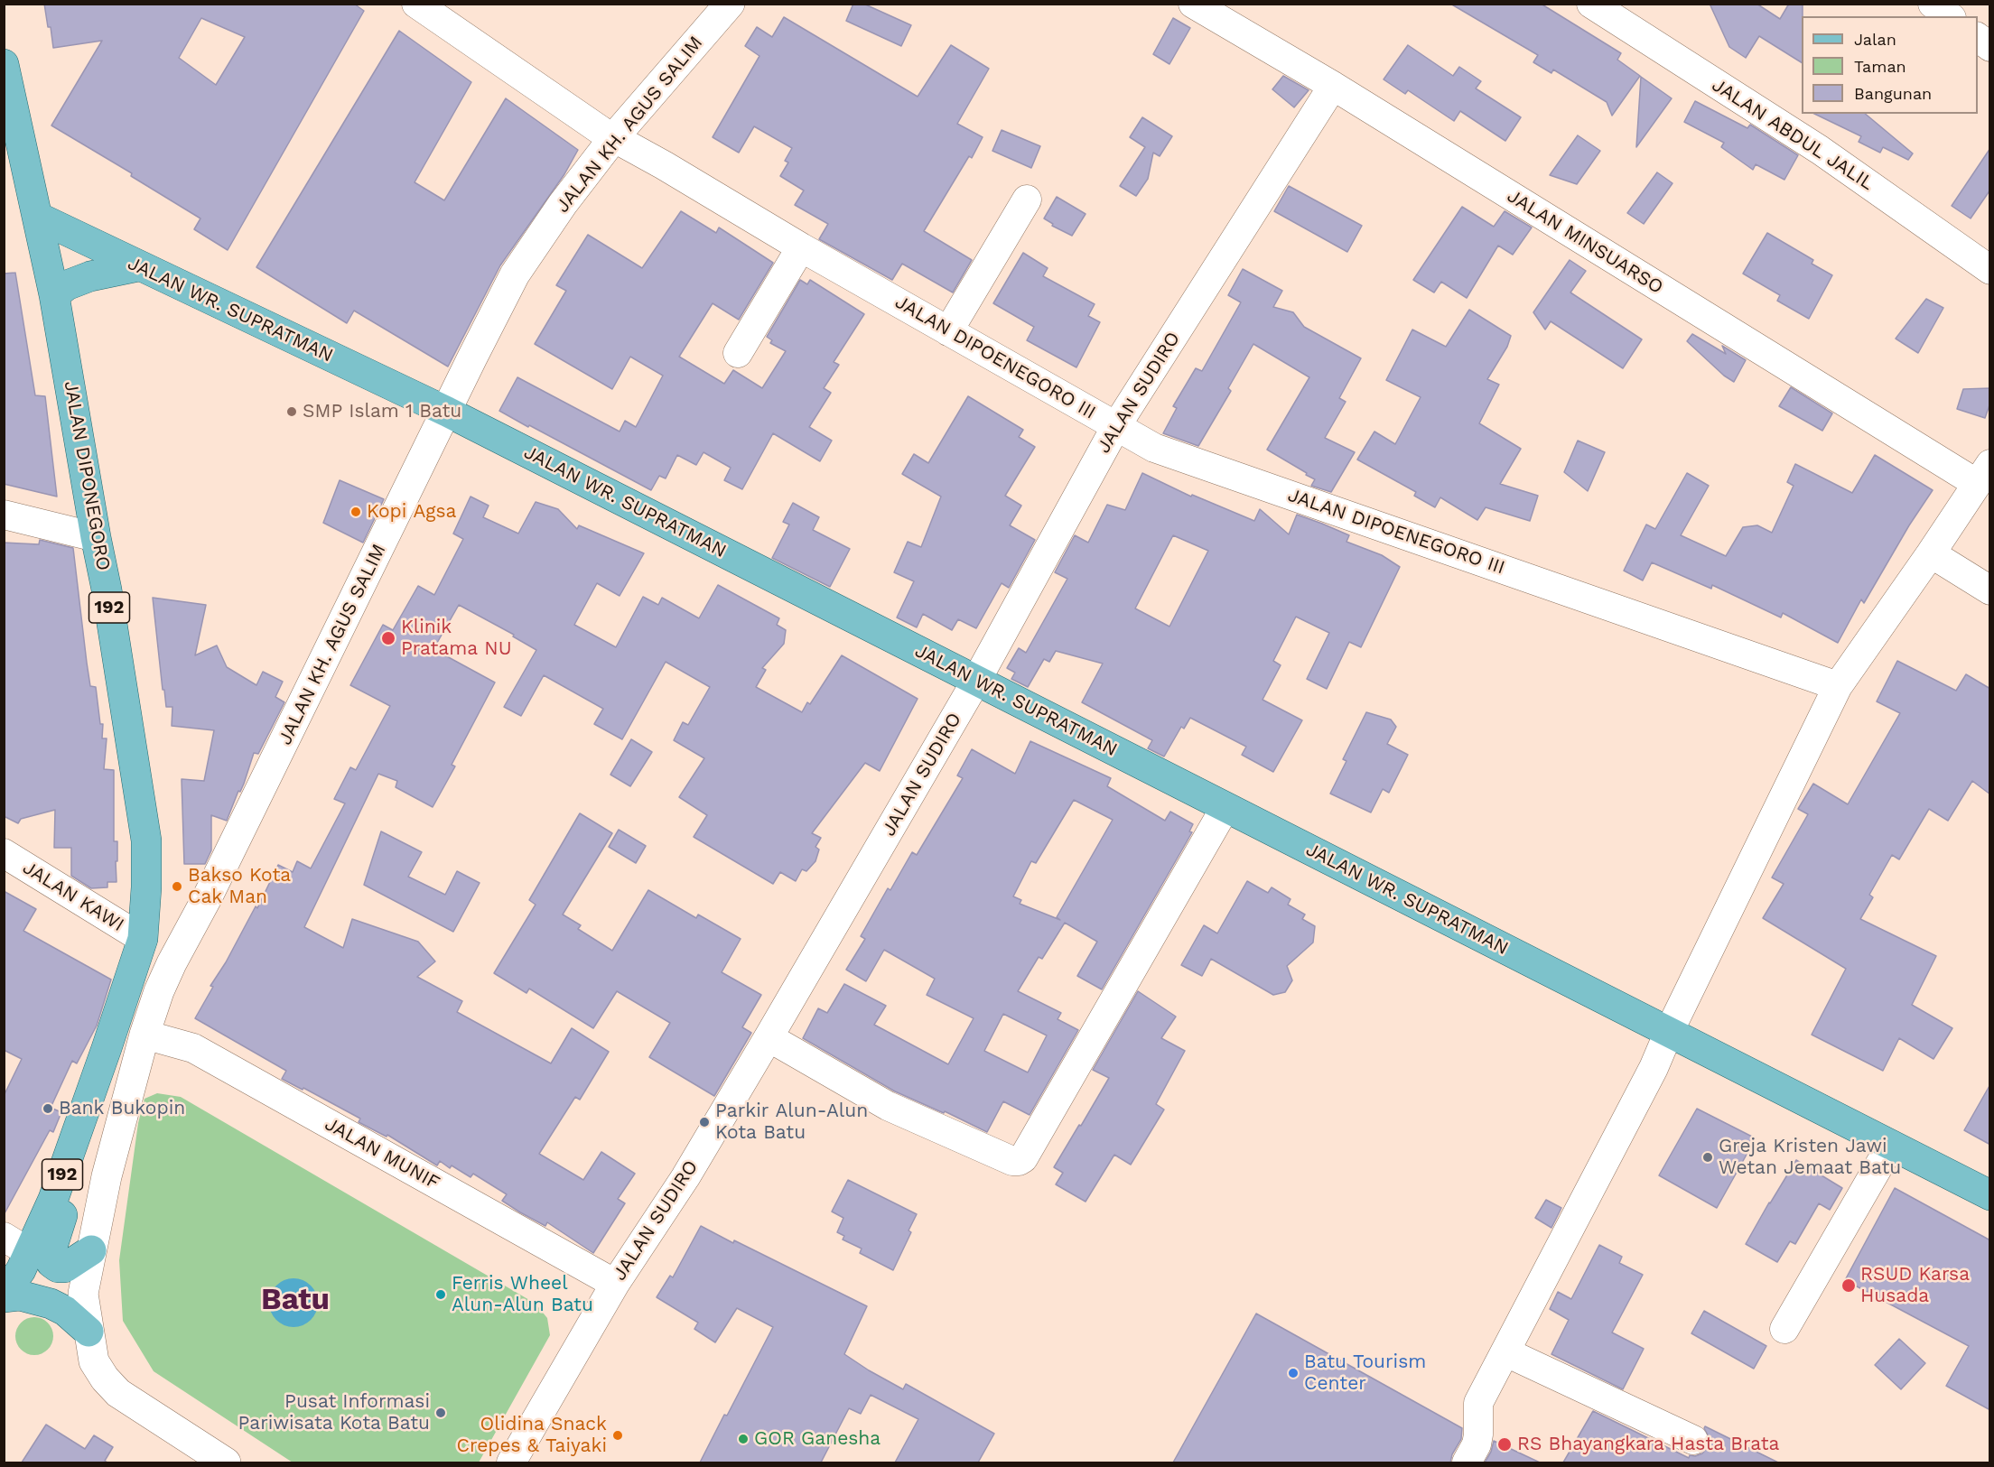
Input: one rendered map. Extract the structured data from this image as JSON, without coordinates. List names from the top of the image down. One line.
{"streets":{"main road":["JALAN WR. SUPRATMAN","JALAN DIPONEGORO","192"],"street":["JALAN KH. AGUS SALIM","JALAN ABDUL JALIL","JALAN MINSUARSO","JALAN DIPOENEGORO III","JALAN SUDIRO","JALAN KAWI","JALAN MUNIF"]},"crossings":[["JALAN KH. AGUS SALIM","JALAN WR. SUPRATMAN"],["JALAN KH. AGUS SALIM","JALAN DIPOENEGORO III"],["JALAN KH. AGUS SALIM","JALAN MUNIF"],["JALAN MINSUARSO","JALAN SUDIRO"],["JALAN WR. SUPRATMAN","JALAN SUDIRO"],["JALAN WR. SUPRATMAN","JALAN DIPONEGORO"],["JALAN DIPOENEGORO III","JALAN SUDIRO"],["JALAN SUDIRO","JALAN MUNIF"],["JALAN DIPONEGORO","192"],["JALAN DIPONEGORO","JALAN KAWI"]],"districts":["Batu"],"places":["SMP Islam 1 Batu","Kopi Agsa","Klinik Pratama NU","Bakso Kota Cak Man","Bank Bukopin","Parkir Alun-Alun Kota Batu","Greja Kristen Jawi Wetan Jemaat Batu","RSUD Karsa Husada","Ferris Wheel Alun-Alun Batu","Batu Tourism Center","Pusat Informasi Pariwisata Kota Batu","Olidina Snack Crepes & Taiyaki","GOR Ganesha","RS Bhayangkara Hasta Brata"],"legend":["Jalan","Taman","Bangunan"]}
